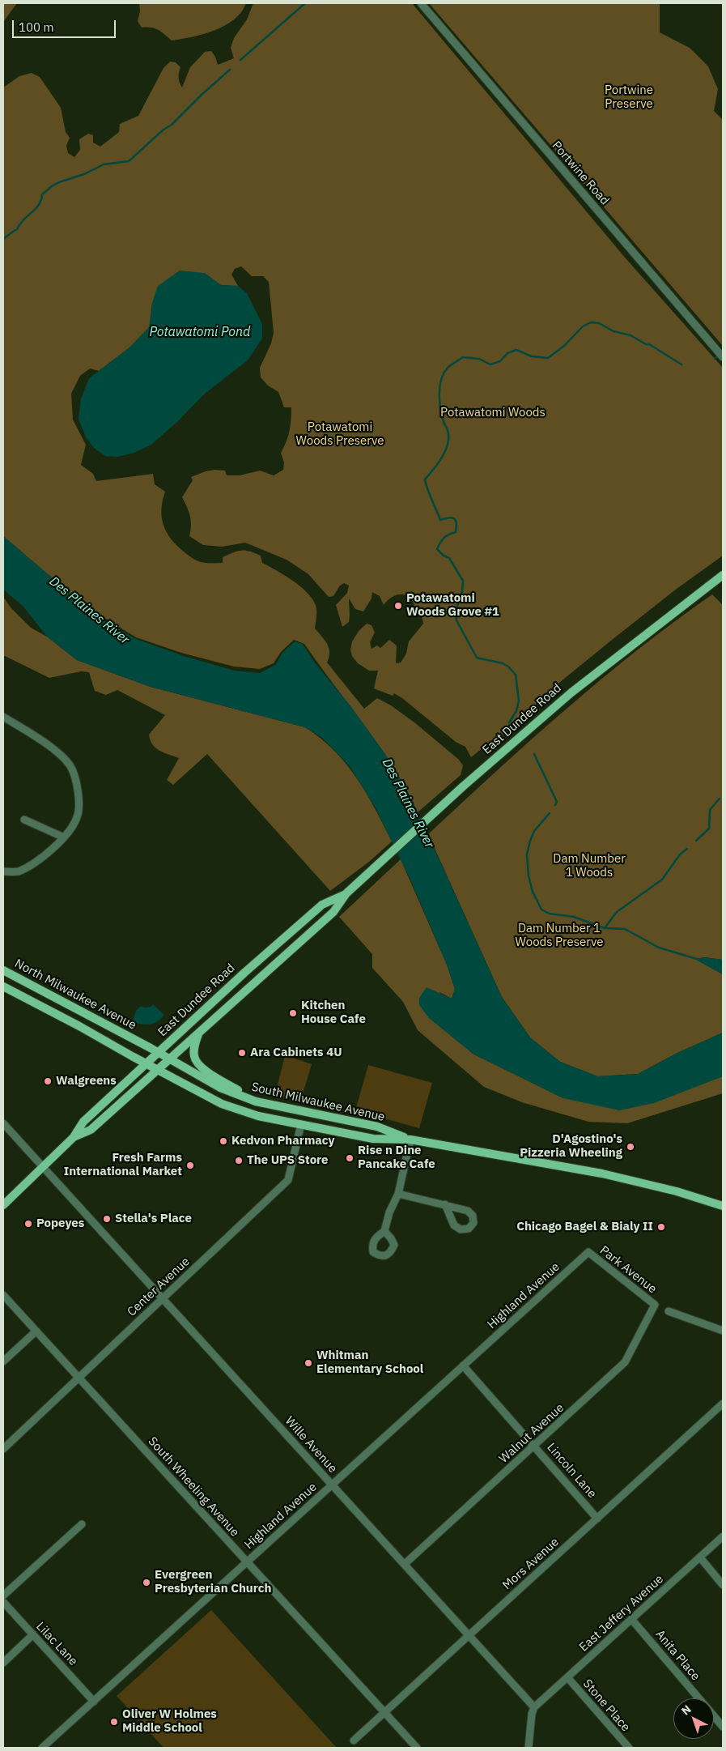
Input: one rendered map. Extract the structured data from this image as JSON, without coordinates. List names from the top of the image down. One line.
{"streets":{"main road":["East Dundee Road","North Milwaukee Avenue","South Milwaukee Avenue"],"street":["Portwine Road","Park Avenue","Center Avenue","Highland Avenue","Walnut Avenue","Wille Avenue","Lincoln Lane","South Wheeling Avenue","Mors Avenue","East Jeffery Avenue","Lilac Lane","Anita Place","Stone Place"]},"crossings":[["East Dundee Road","North Milwaukee Avenue"],["East Dundee Road","South Milwaukee Avenue"],["East Dundee Road","Wille Avenue"],["North Milwaukee Avenue","South Milwaukee Avenue"],["South Milwaukee Avenue","Center Avenue"],["Park Avenue","Highland Avenue"],["Park Avenue","Walnut Avenue"],["Center Avenue","Wille Avenue"],["Center Avenue","South Wheeling Avenue"],["Highland Avenue","Wille Avenue"],["Highland Avenue","Lincoln Lane"],["Highland Avenue","South Wheeling Avenue"],["Highland Avenue","Lilac Lane"],["Walnut Avenue","Wille Avenue"],["Walnut Avenue","Lincoln Lane"],["Wille Avenue","Mors Avenue"],["Wille Avenue","East Jeffery Avenue"],["Lincoln Lane","Mors Avenue"],["South Wheeling Avenue","Mors Avenue"],["East Jeffery Avenue","Anita Place"],["East Jeffery Avenue","Stone Place"]],"water":["Potawatomi Pond","Des Plaines River"],"parks":["Portwine Preserve","Potawatomi Woods","Potawatomi Woods Preserve","Dam Number 1 Woods","Dam Number 1 Woods Preserve"],"places":["Potawatomi Woods Grove #1","Kitchen House Cafe","Ara Cabinets 4U","Walgreens","Kedvon Pharmacy","D'Agostino's Pizzeria Wheeling","Rise n Dine Pancake Cafe","The UPS Store","Fresh Farms International Market","Stella's Place","Popeyes","Chicago Bagel & Bialy II","Whitman Elementary School","Evergreen Presbyterian Church","Oliver W Holmes Middle School"],"scale_bar":"100 m","north":"top left"}
